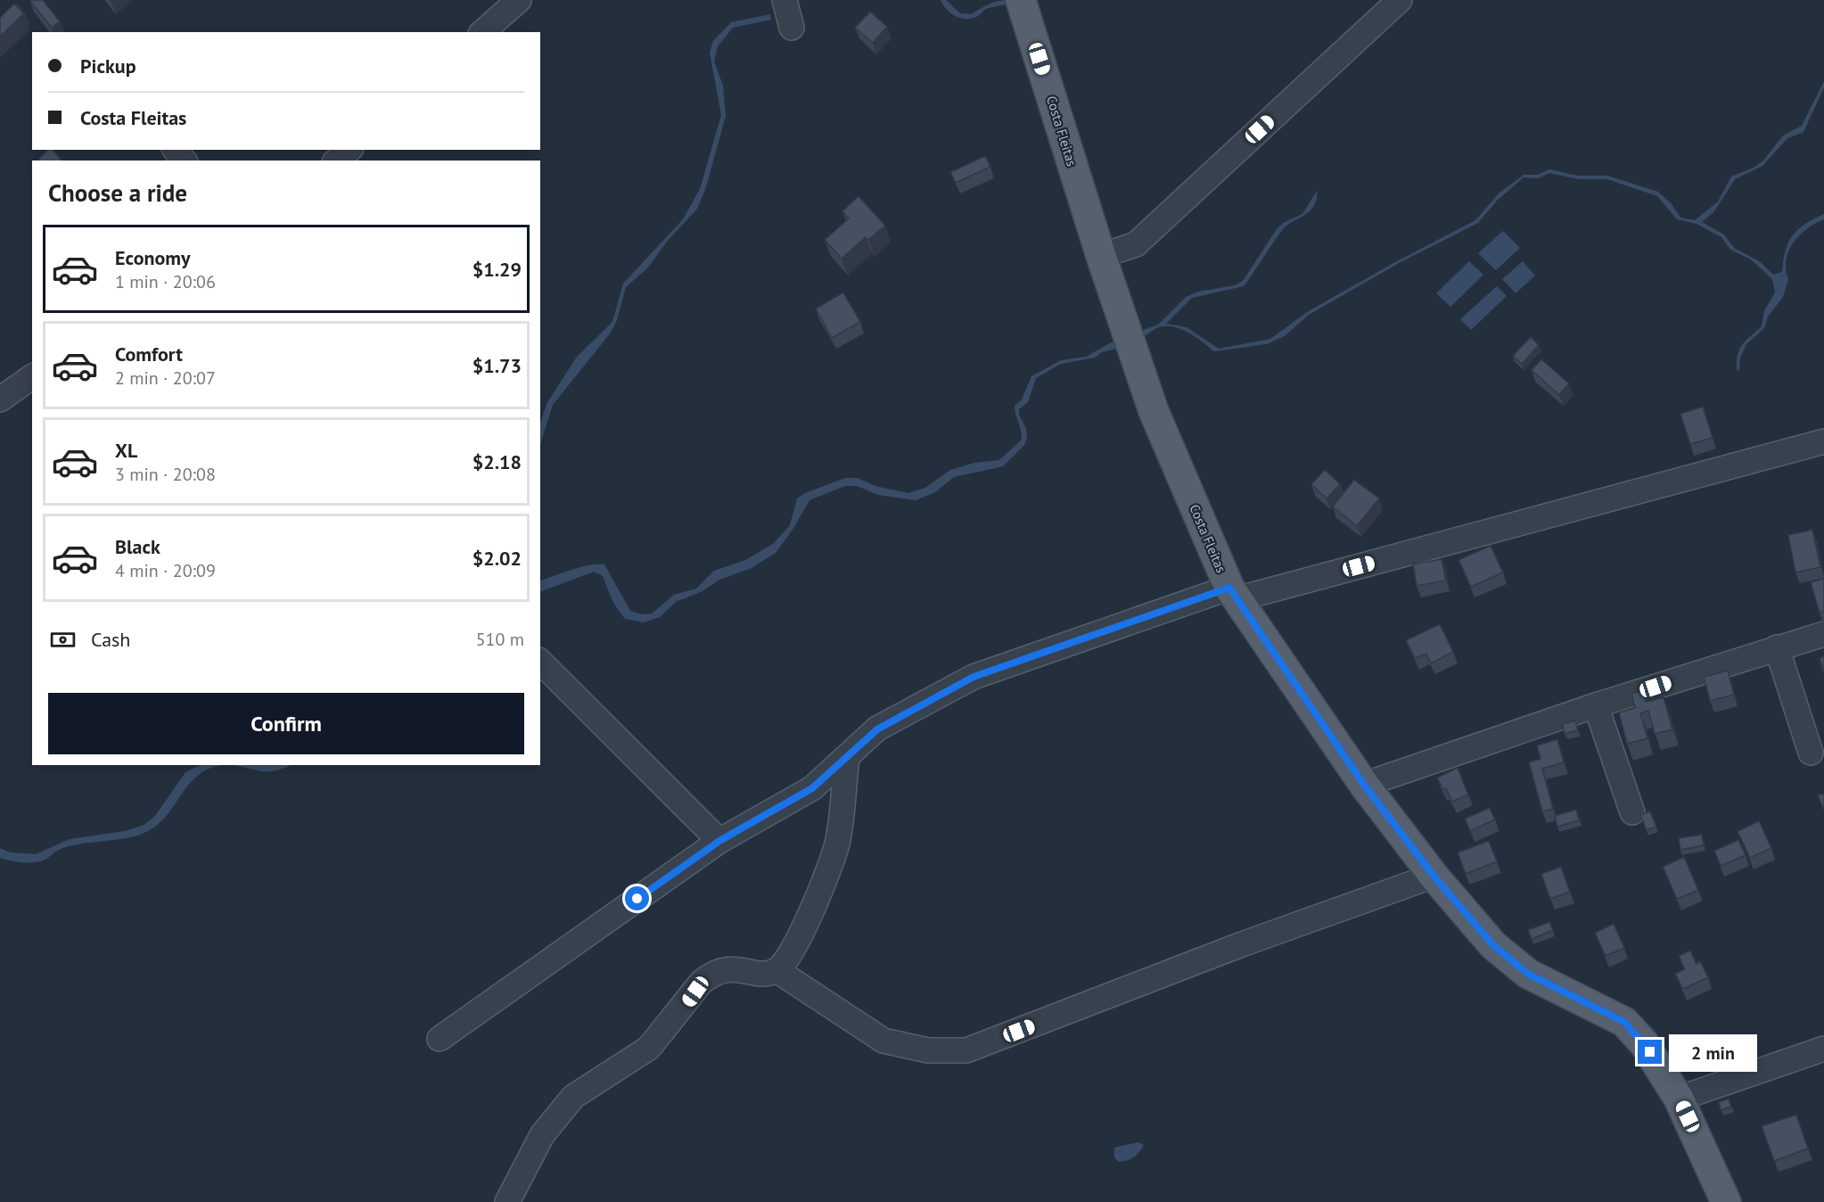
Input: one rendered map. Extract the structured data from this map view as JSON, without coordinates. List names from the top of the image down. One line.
{"streets":{"main road":["Costa Fleitas"]},"page":{"banner":["Pickup","Costa Fleitas"],"heading":"Choose a ride","list":[{"name":"Economy","note":"1 min · 20:06","value":"$1.29"},{"name":"Comfort","note":"2 min · 20:07","value":"$1.73"},{"name":"XL","note":"3 min · 20:08","value":"$2.18"},{"name":"Black","note":"4 min · 20:09","value":"$2.02"}],"pay":["Cash","510 m"],"buttons":"Confirm","bubble":"2 min"}}
